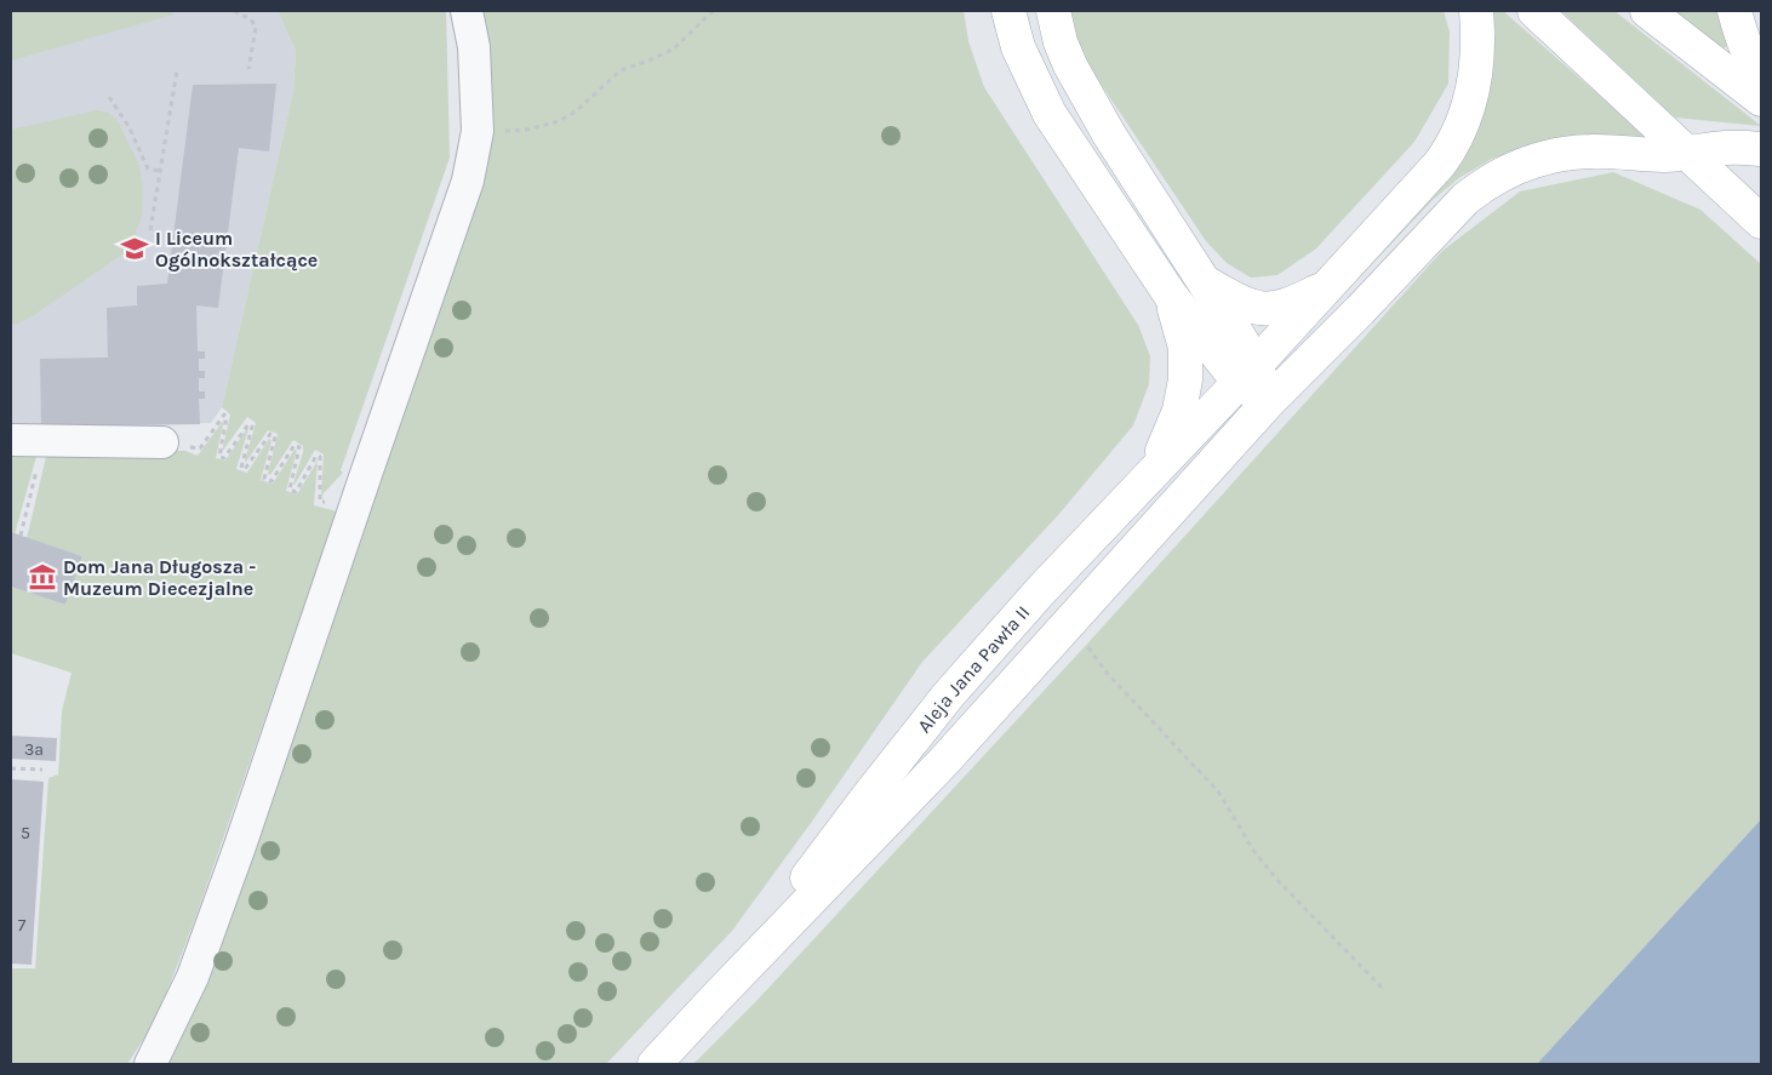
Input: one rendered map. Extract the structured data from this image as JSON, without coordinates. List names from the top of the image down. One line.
{"streets":{"main road":["Aleja Jana Pawła II"]},"places":{"school or university":["I Liceum Ogólnokształcące"],"museum":["Dom Jana Długosza - Muzeum Diecezjalne"]},"house_numbers":["3a","5","7"]}
